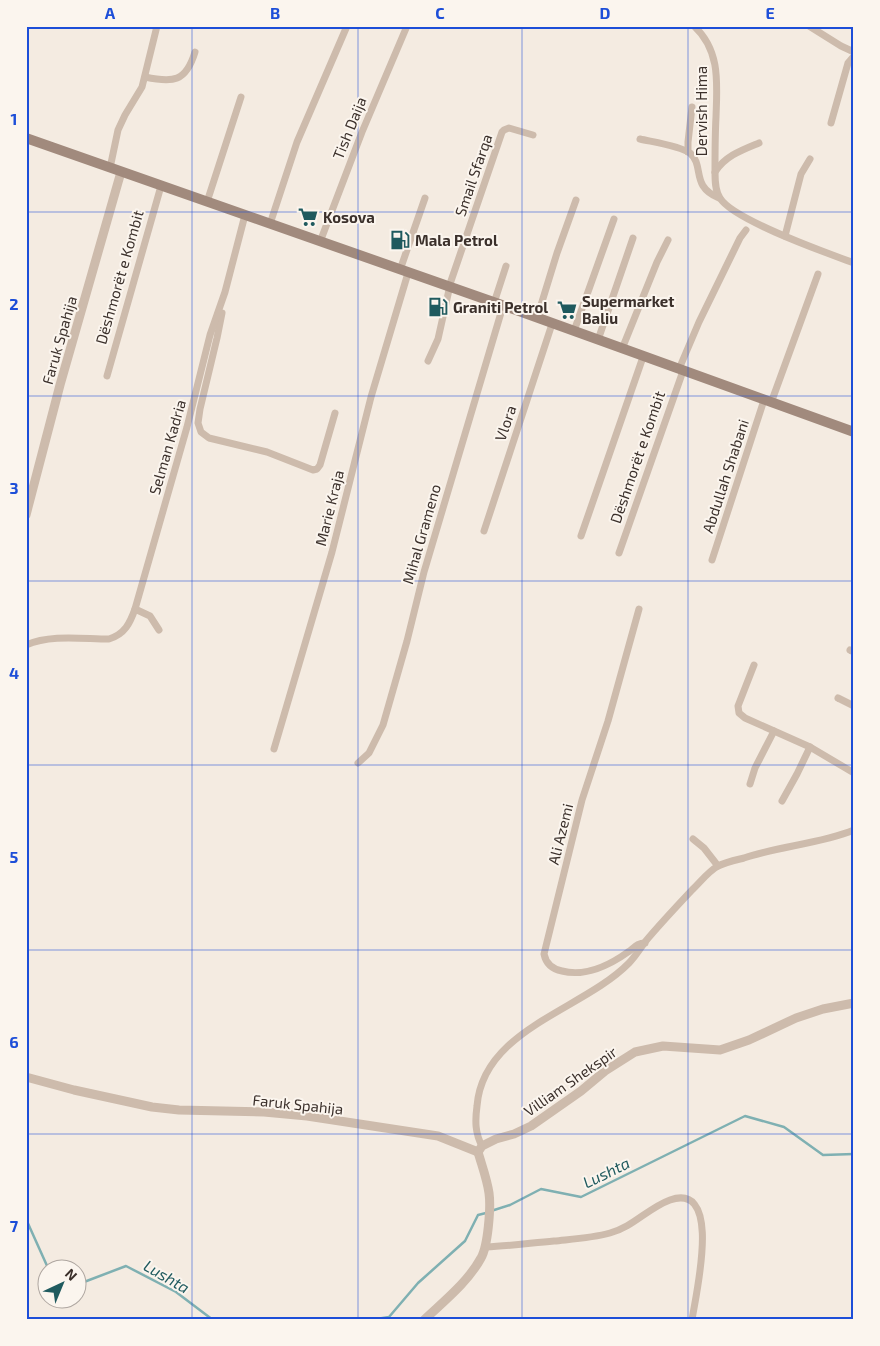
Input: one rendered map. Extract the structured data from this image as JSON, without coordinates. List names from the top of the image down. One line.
{"streets":{"street":["Dervish Hima","Tish Daija","Smail Sfarqa","Dëshmorët e Kombit","Faruk Spahija","Vlora","Selman Kadria","Abdullah Shabani","Marie Kraja","Mihal Grameno","Ali Azemi","Villiam Shekspir"]},"crossings":[["Faruk Spahija","Villiam Shekspir"]],"water":["Lushta"],"places":{"supermarket":["Kosova","Supermarket Baliu"],"fuel station":["Mala Petrol","Graniti Petrol"]},"north":"top right","grid":{"columns":["A","B","C","D","E"],"rows":["1","2","3","4","5","6","7"]}}
